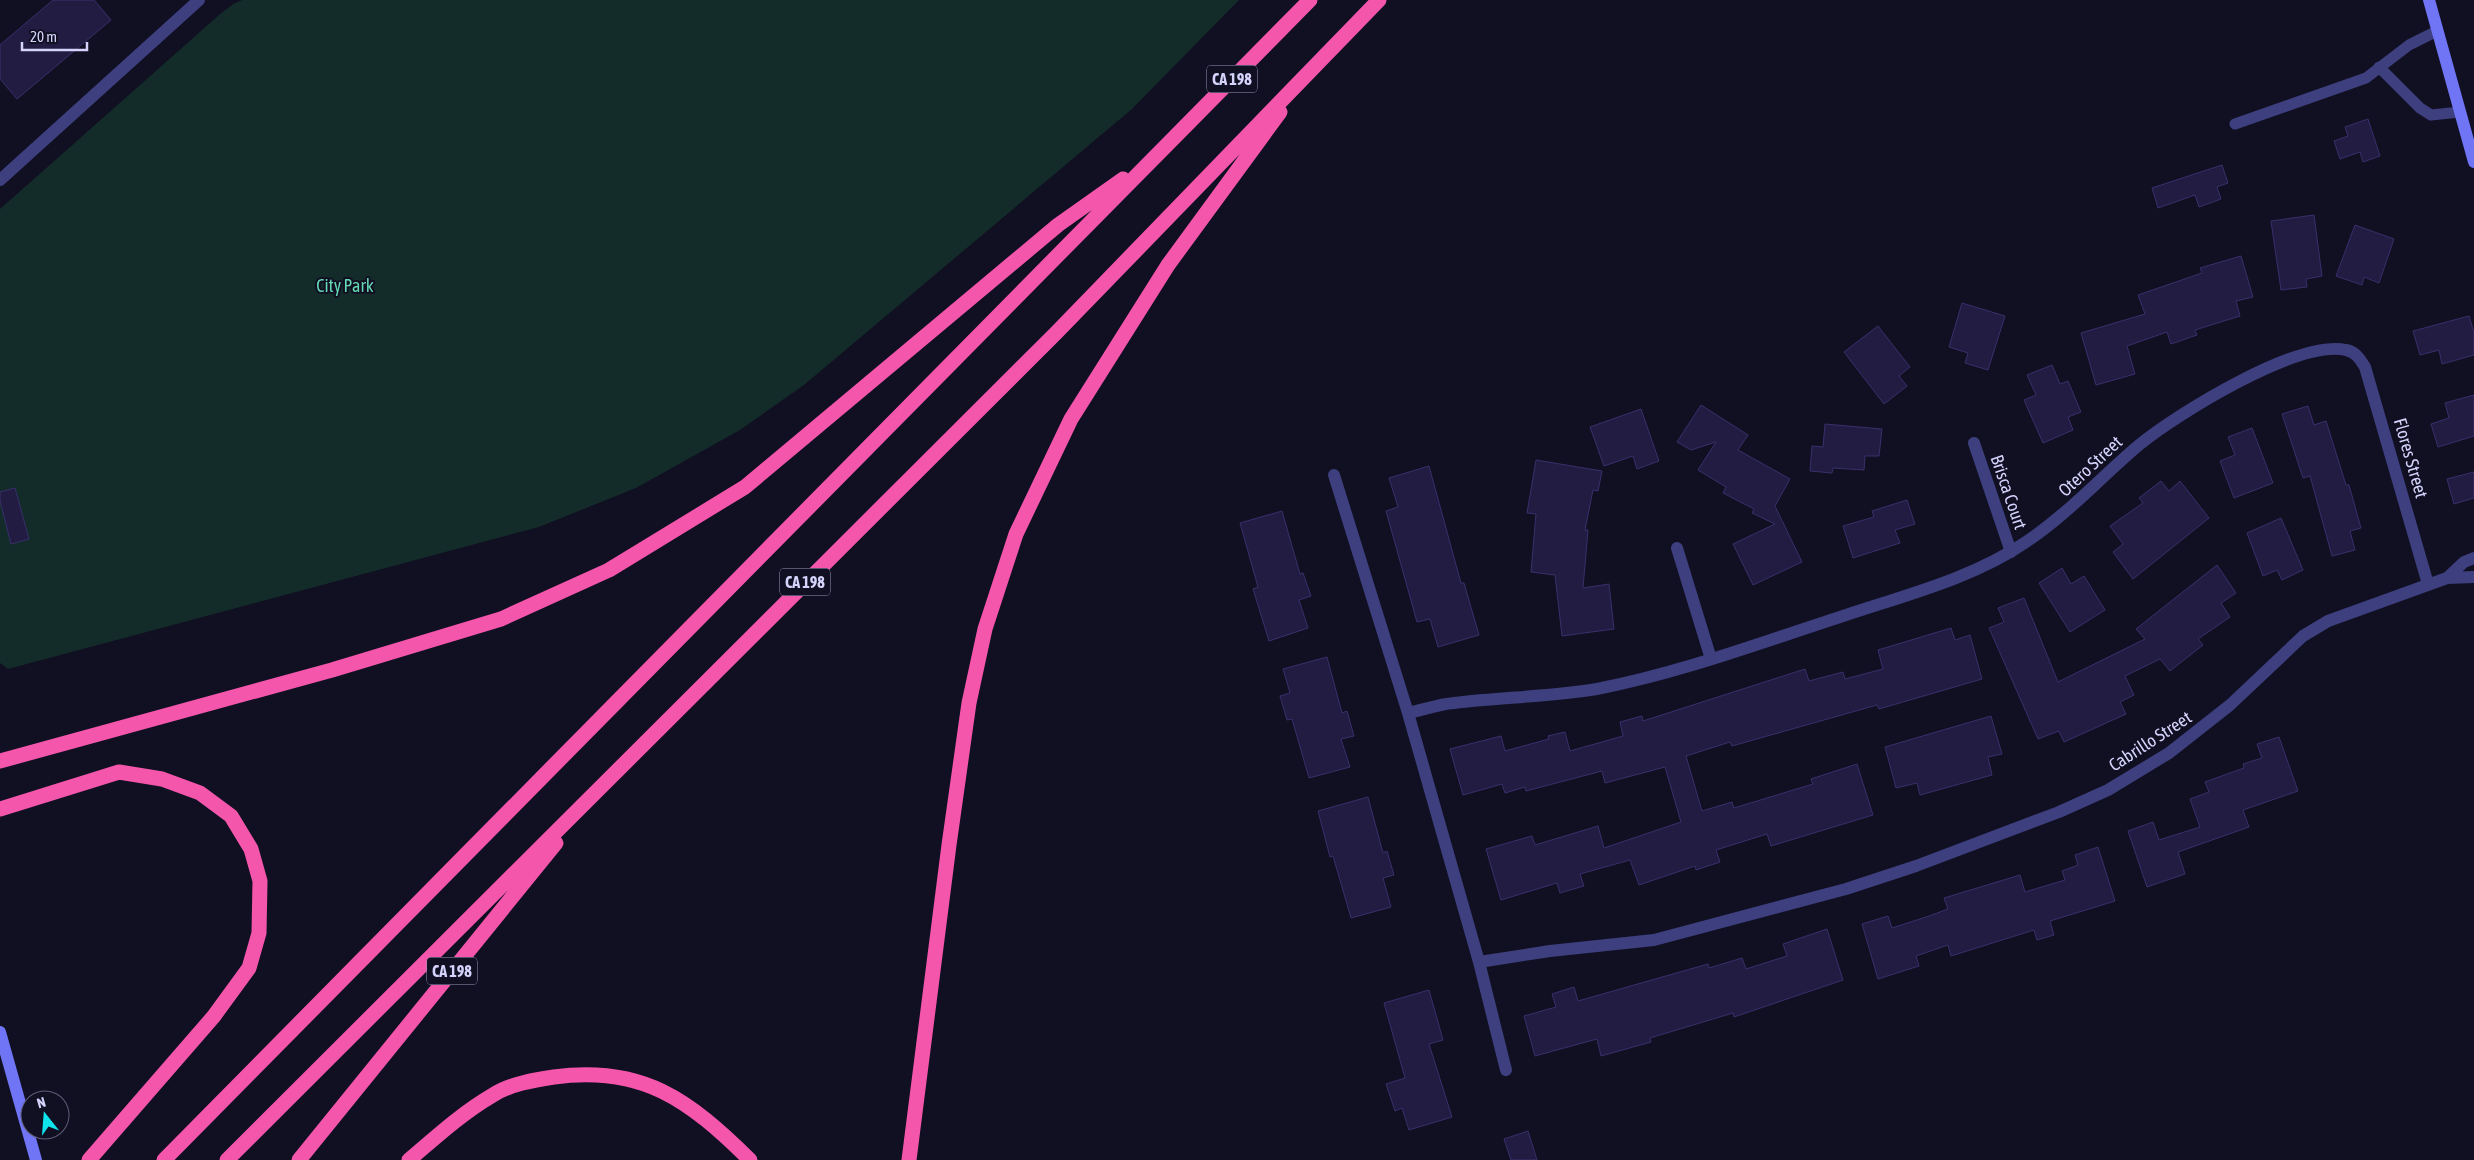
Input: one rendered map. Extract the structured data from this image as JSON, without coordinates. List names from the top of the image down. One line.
{"streets":{"highway":["CA 198"],"street":["Flores Street","Otero Street","Brisca Court","Cabrillo Street"]},"crossings":[["Flores Street","Otero Street"],["Flores Street","Cabrillo Street"],["Otero Street","Brisca Court"]],"parks":["City Park"],"scale_bar":"20 m","north":"top"}
